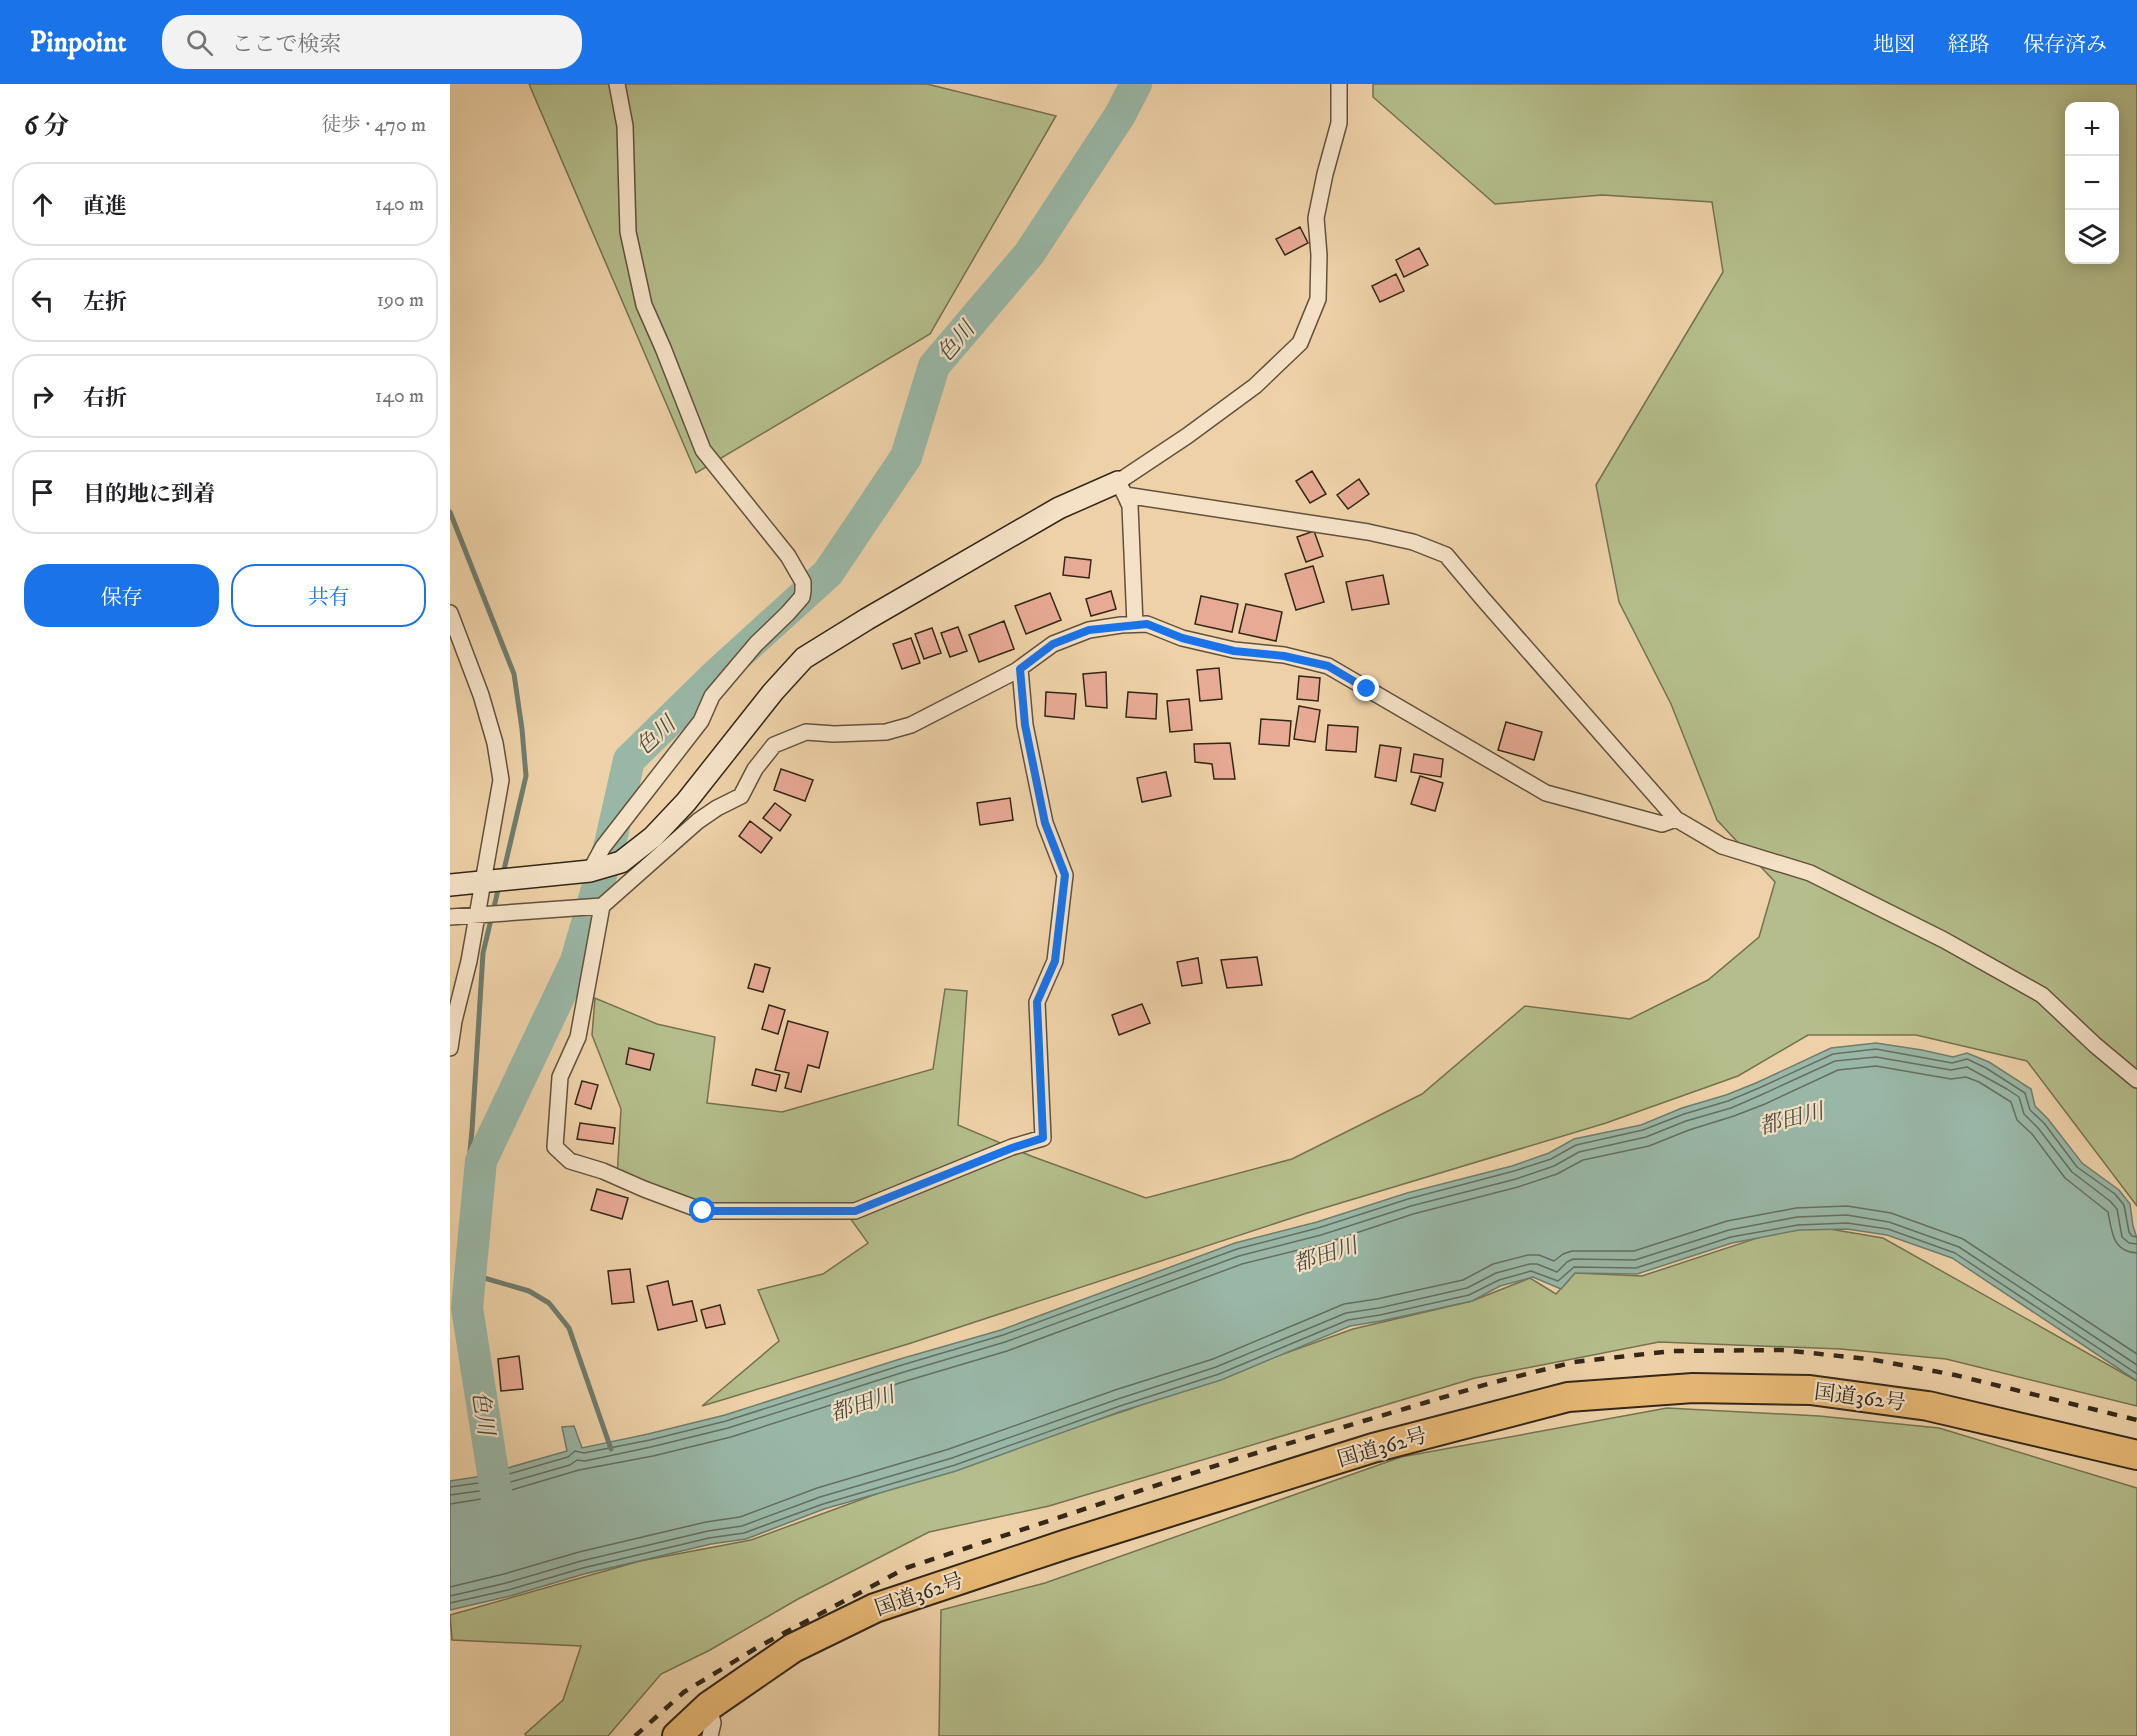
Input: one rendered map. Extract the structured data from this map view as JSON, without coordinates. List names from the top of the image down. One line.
{"streets":{"highway":["国道362号"]},"water":["色川","都田川"],"page":{"header":"Pinpoint","search":"ここで検索","nav":["地図","経路","保存済み"],"heading":["6 分","徒歩 · 470 m"],"map_buttons":["+","−"],"list":[["直進","140 m"],["左折","190 m"],["右折","140 m"],"目的地に到着"],"buttons":["保存","共有"]}}
